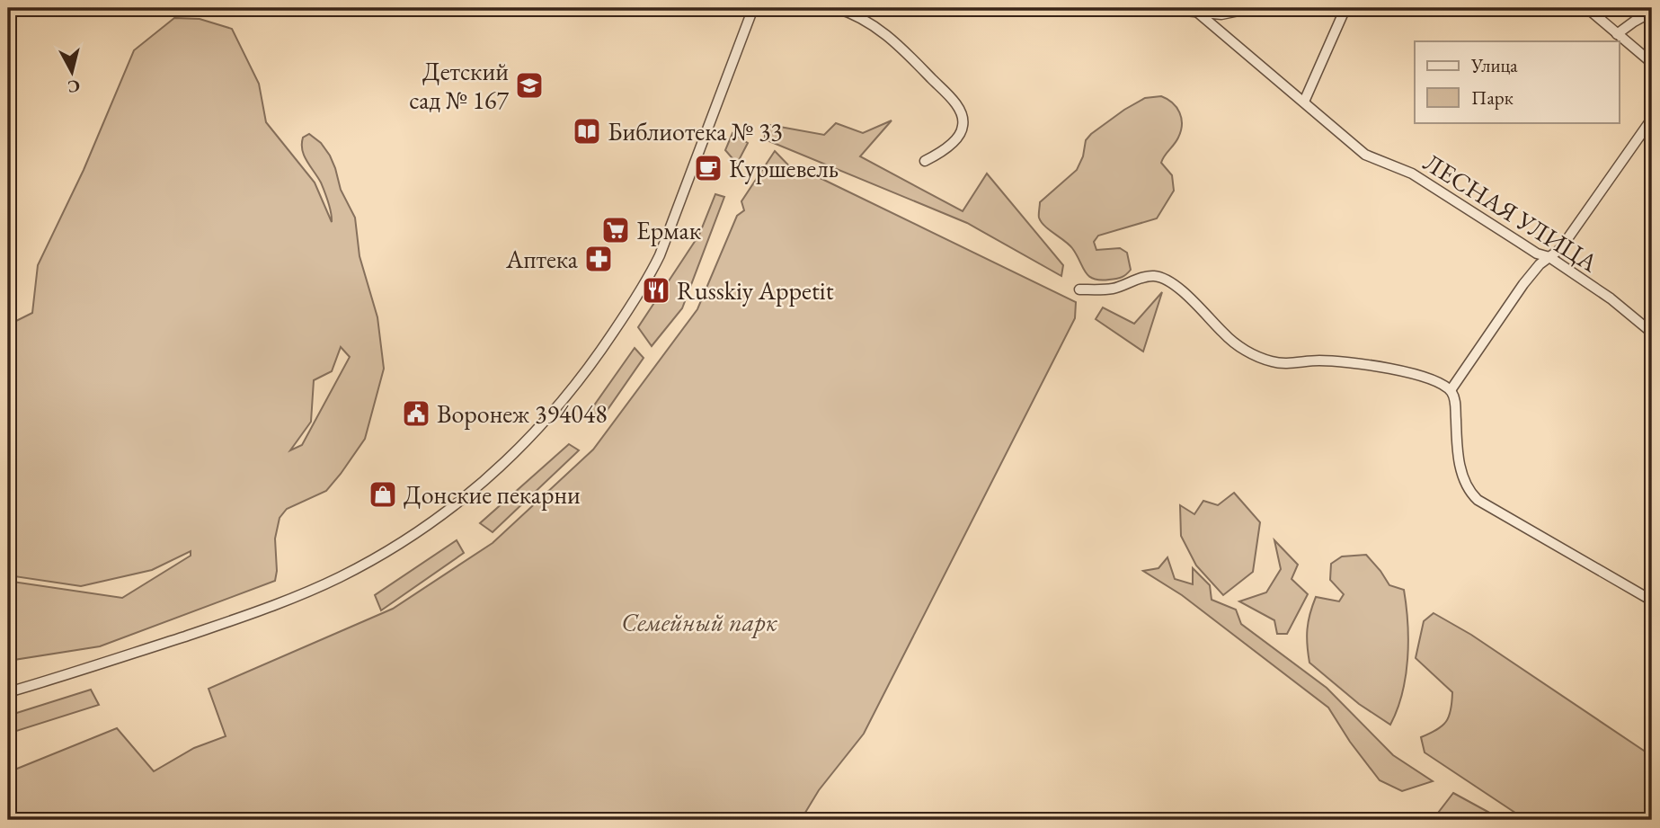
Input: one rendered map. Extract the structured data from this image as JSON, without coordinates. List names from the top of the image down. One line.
{"streets":{"street":["ЛЕСНАЯ УЛИЦА"]},"parks":["Семейный парк"],"places":{"school or university":["Детский сад № 167"],"library":["Библиотека № 33"],"cafe":["Куршевель"],"supermarket":["Ермак"],"pharmacy":["Аптека"],"restaurant":["Russkiy Appetit"],"public building":["Воронеж 394048"],"shop":["Донские пекарни"]},"legend":["Улица","Парк"],"north":"bottom"}
